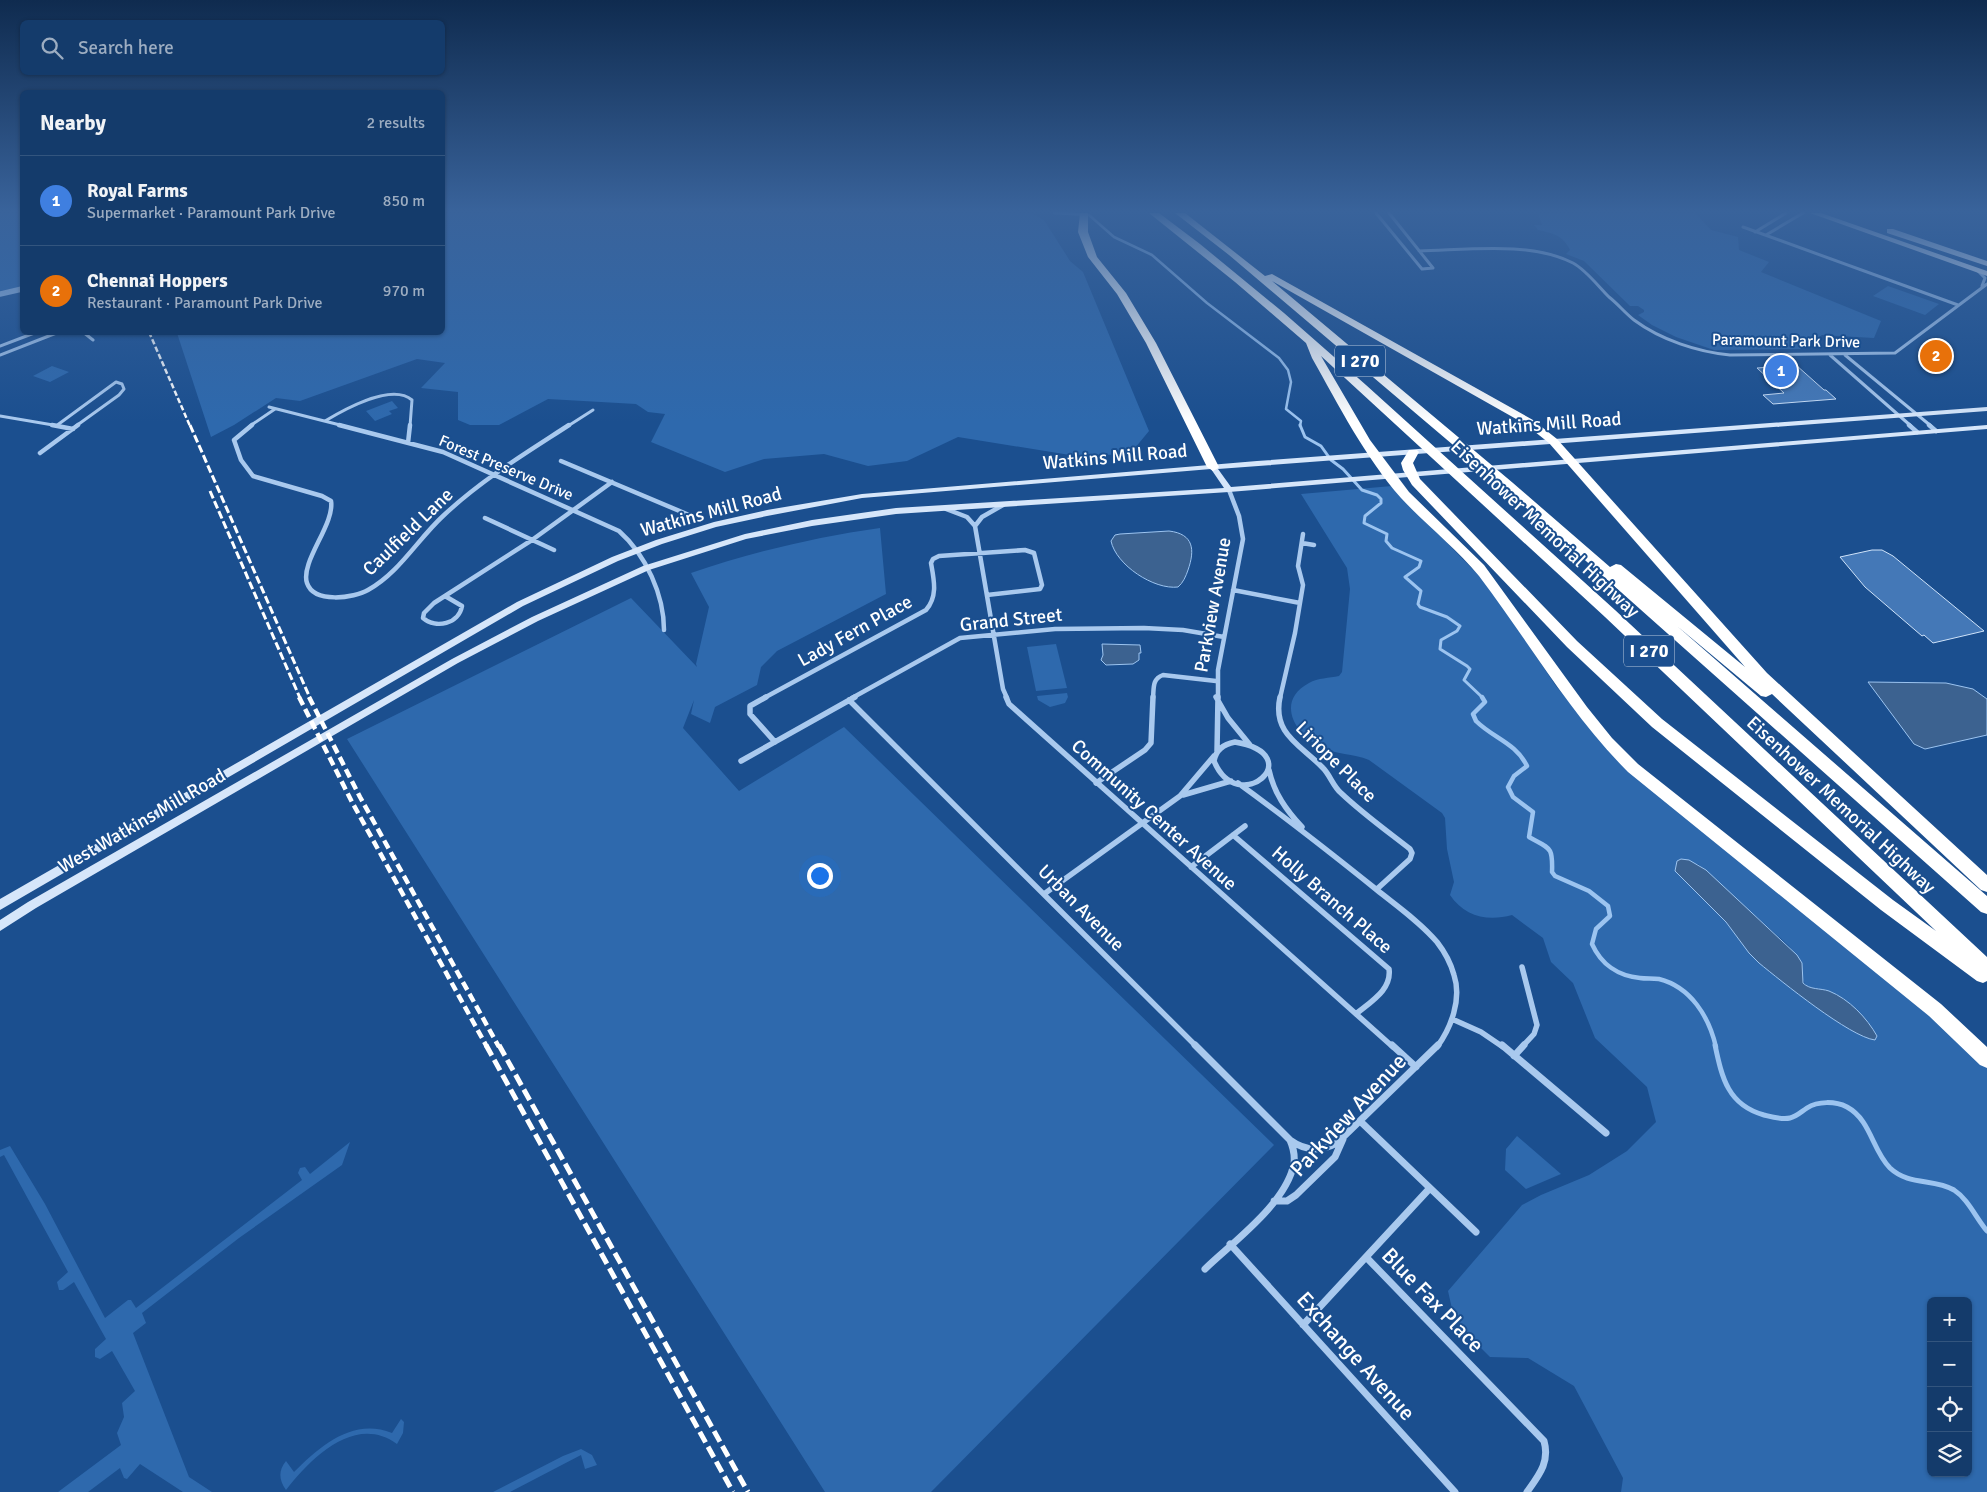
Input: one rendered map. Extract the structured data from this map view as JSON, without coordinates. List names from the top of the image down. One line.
{"streets":{"highway":["I 270","Eisenhower Memorial Highway"],"main road":["Watkins Mill Road","West Watkins Mill Road"],"street":["Paramount Park Drive","Forest Preserve Drive","Caulfield Lane","Parkview Avenue","Grand Street","Lady Fern Place","Liriope Place","Community Center Avenue","Holly Branch Place","Urban Avenue","Blue Fax Place","Exchange Avenue"]},"crossings":[["Watkins Mill Road","Forest Preserve Drive"],["Watkins Mill Road","Parkview Avenue"],["Watkins Mill Road","West Watkins Mill Road"],["Forest Preserve Drive","Caulfield Lane"],["Parkview Avenue","Grand Street"],["Parkview Avenue","Liriope Place"],["Parkview Avenue","Community Center Avenue"],["Parkview Avenue","Urban Avenue"],["Parkview Avenue","Exchange Avenue"],["Grand Street","Lady Fern Place"],["Grand Street","Community Center Avenue"],["Grand Street","Urban Avenue"],["Lady Fern Place","Community Center Avenue"],["Community Center Avenue","Holly Branch Place"]],"page":{"search":"Search here","heading":["Nearby","2 results"],"list":[{"mark":"1","name":"Royal Farms","note":"Supermarket · Paramount Park Drive","value":"850 m"},{"mark":"2","name":"Chennai Hoppers","note":"Restaurant · Paramount Park Drive","value":"970 m"}],"pins":["2","1"],"map_buttons":["+","−"]}}
